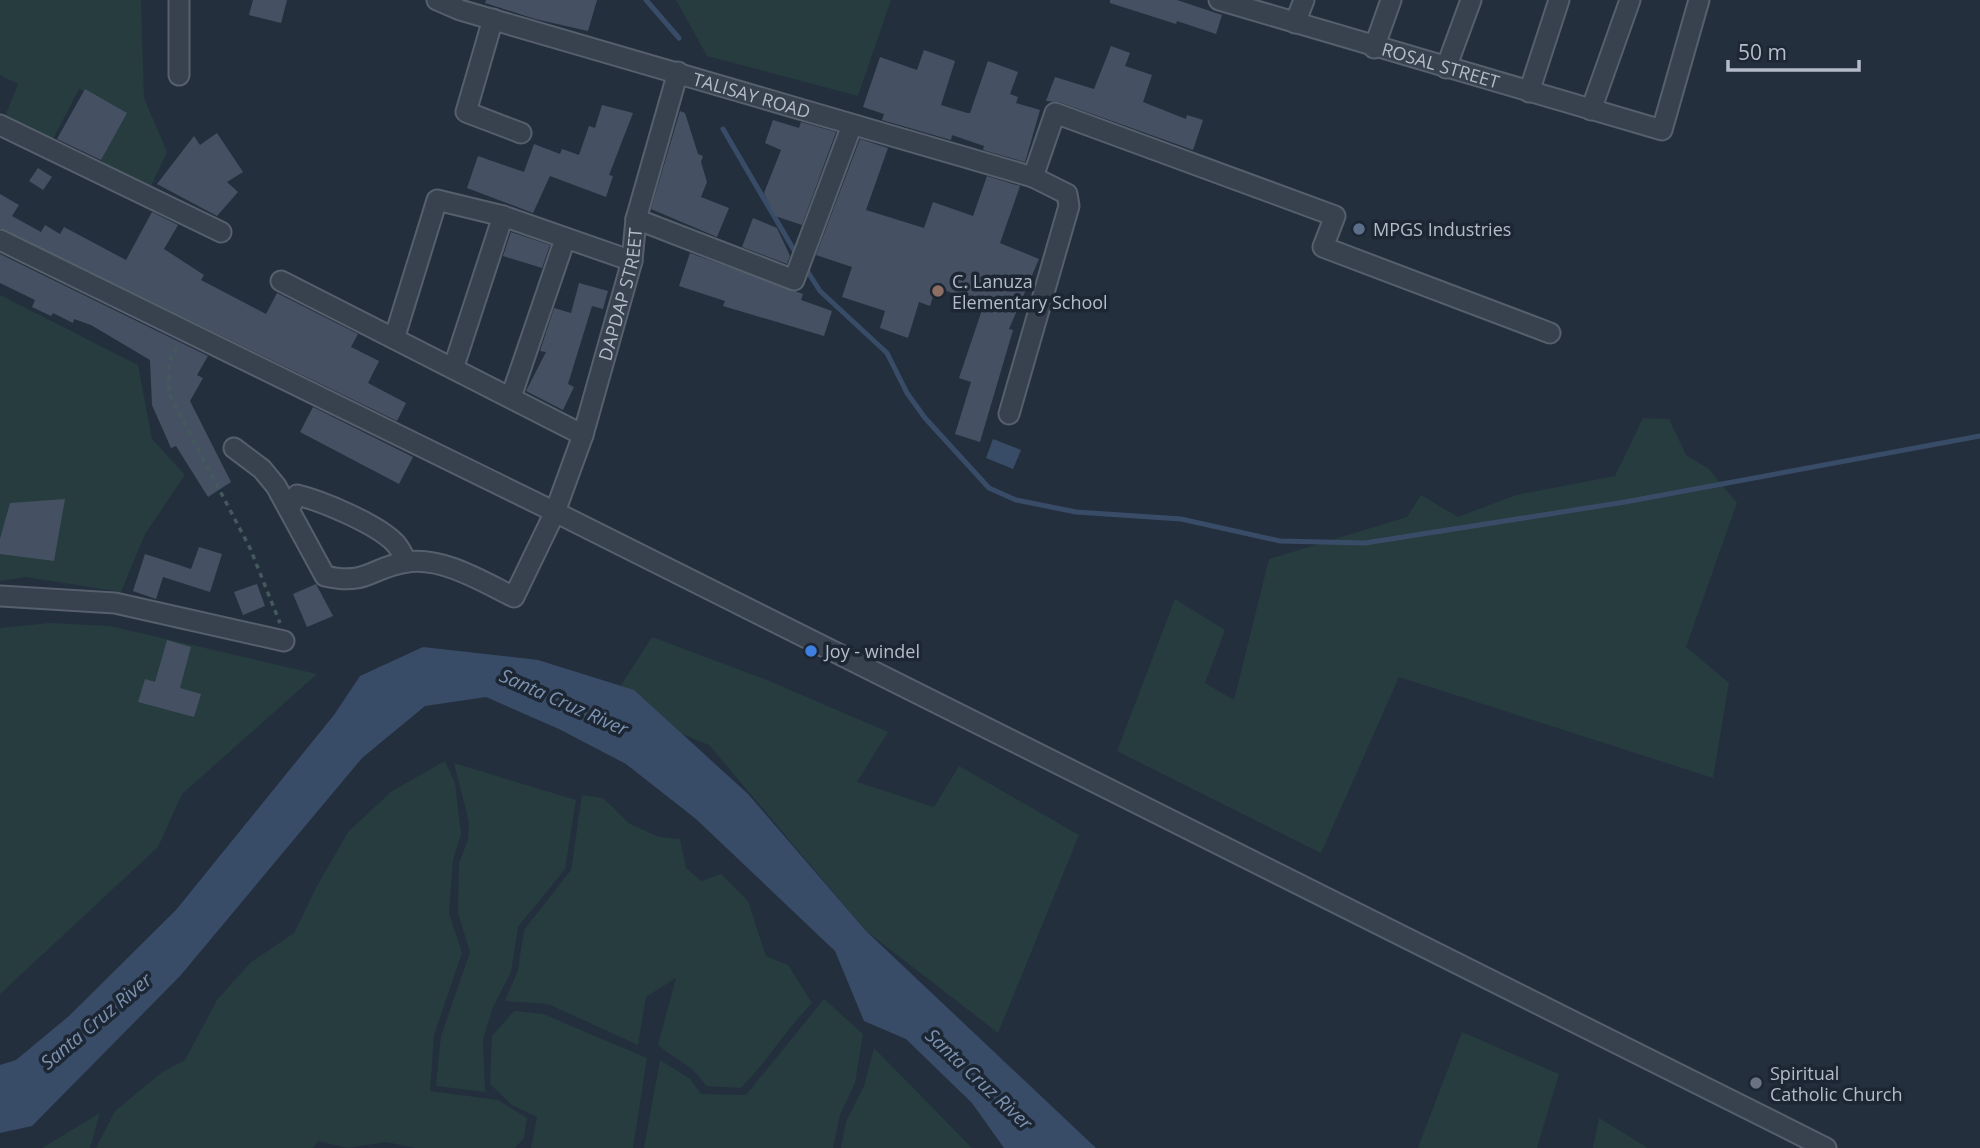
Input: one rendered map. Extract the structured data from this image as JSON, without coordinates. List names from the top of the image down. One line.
{"streets":{"street":["ROSAL STREET","TALISAY ROAD","DAPDAP STREET"]},"crossings":[["TALISAY ROAD","DAPDAP STREET"]],"water":["Santa Cruz River"],"places":["MPGS Industries","C. Lanuza Elementary School","Joy - windel","Spiritual Catholic Church"],"scale_bar":"50 m"}
